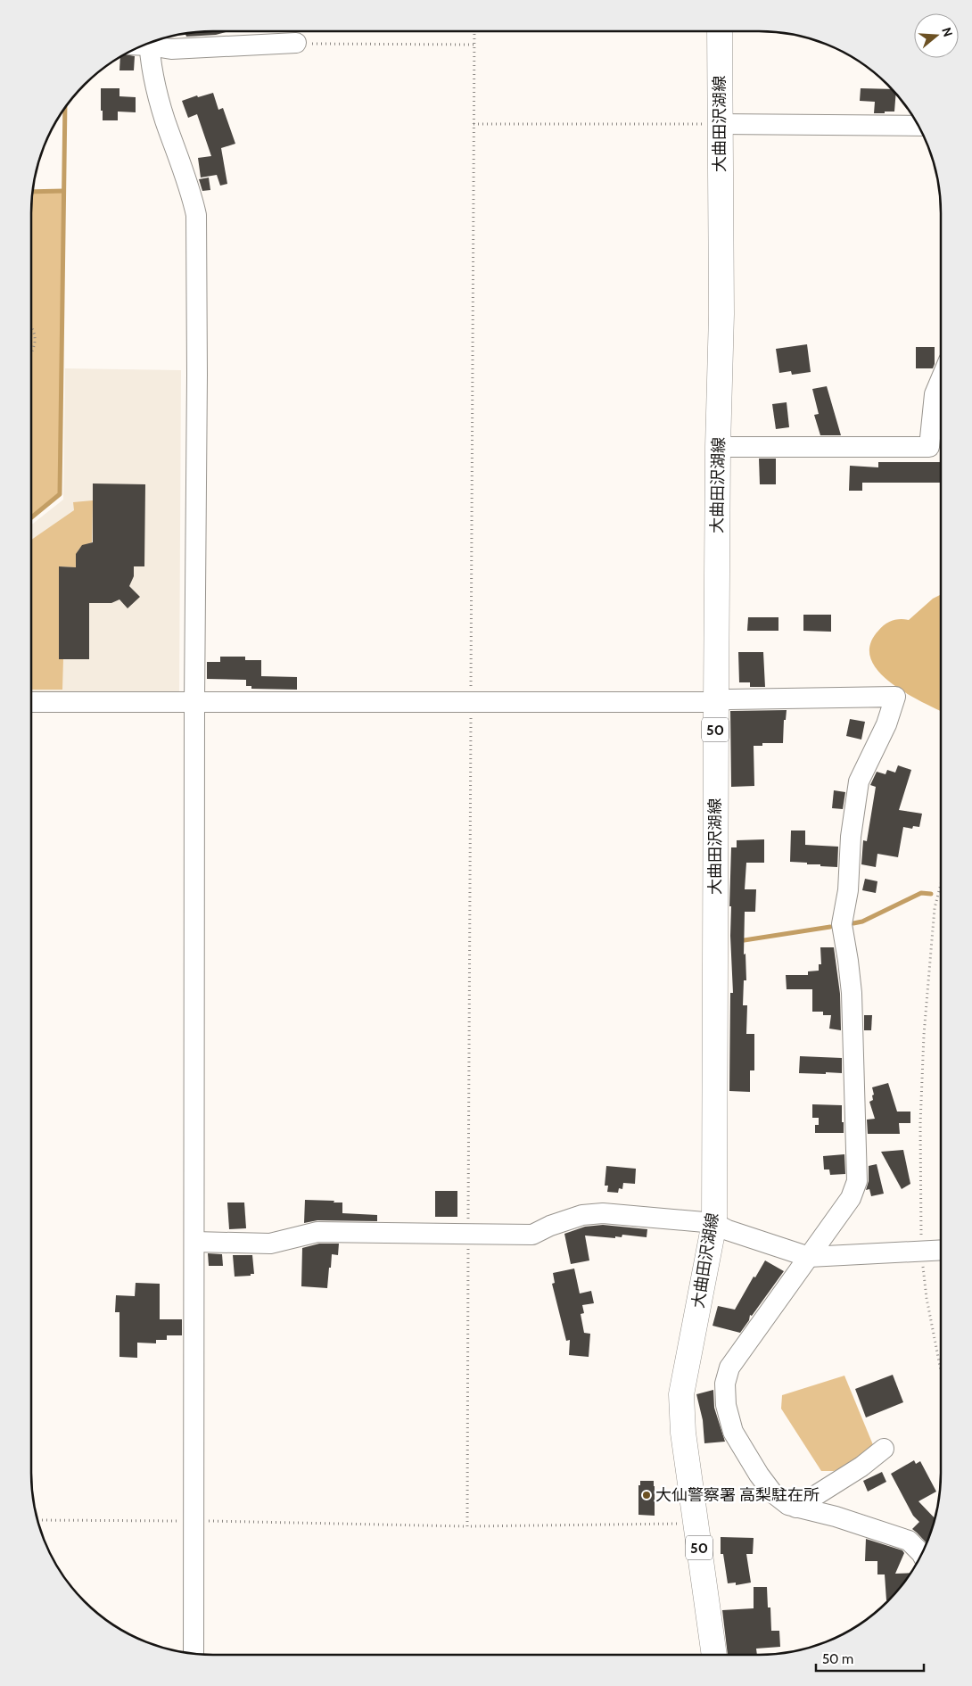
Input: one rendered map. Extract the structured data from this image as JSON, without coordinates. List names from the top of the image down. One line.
{"streets":{"main road":["大曲田沢湖線","50"]},"places":["大仙警察署 高梨駐在所"],"scale_bar":"50 m","north":"right"}
